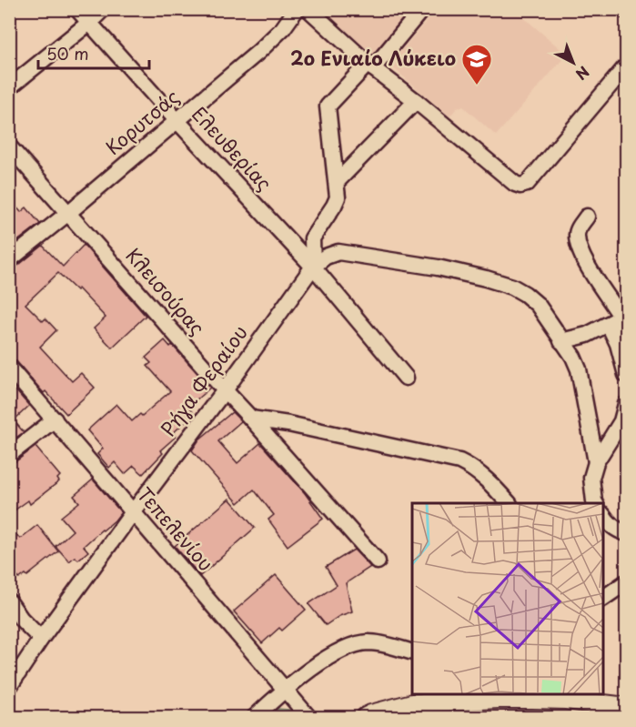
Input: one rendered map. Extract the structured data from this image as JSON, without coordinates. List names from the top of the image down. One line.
{"streets":{"street":["Κορυτσάς","Ελευθερίας","Κλεισούρας","Ρήγα Φεραίου","Τεπελενίου"]},"crossings":[["Κορυτσάς","Ελευθερίας"],["Κορυτσάς","Κλεισούρας"],["Ελευθερίας","Ρήγα Φεραίου"],["Κλεισούρας","Ρήγα Φεραίου"],["Ρήγα Φεραίου","Τεπελενίου"]],"places":{"school or university":["2ο Ενιαίο Λύκειο"]},"scale_bar":"50 m","north":"bottom right"}
